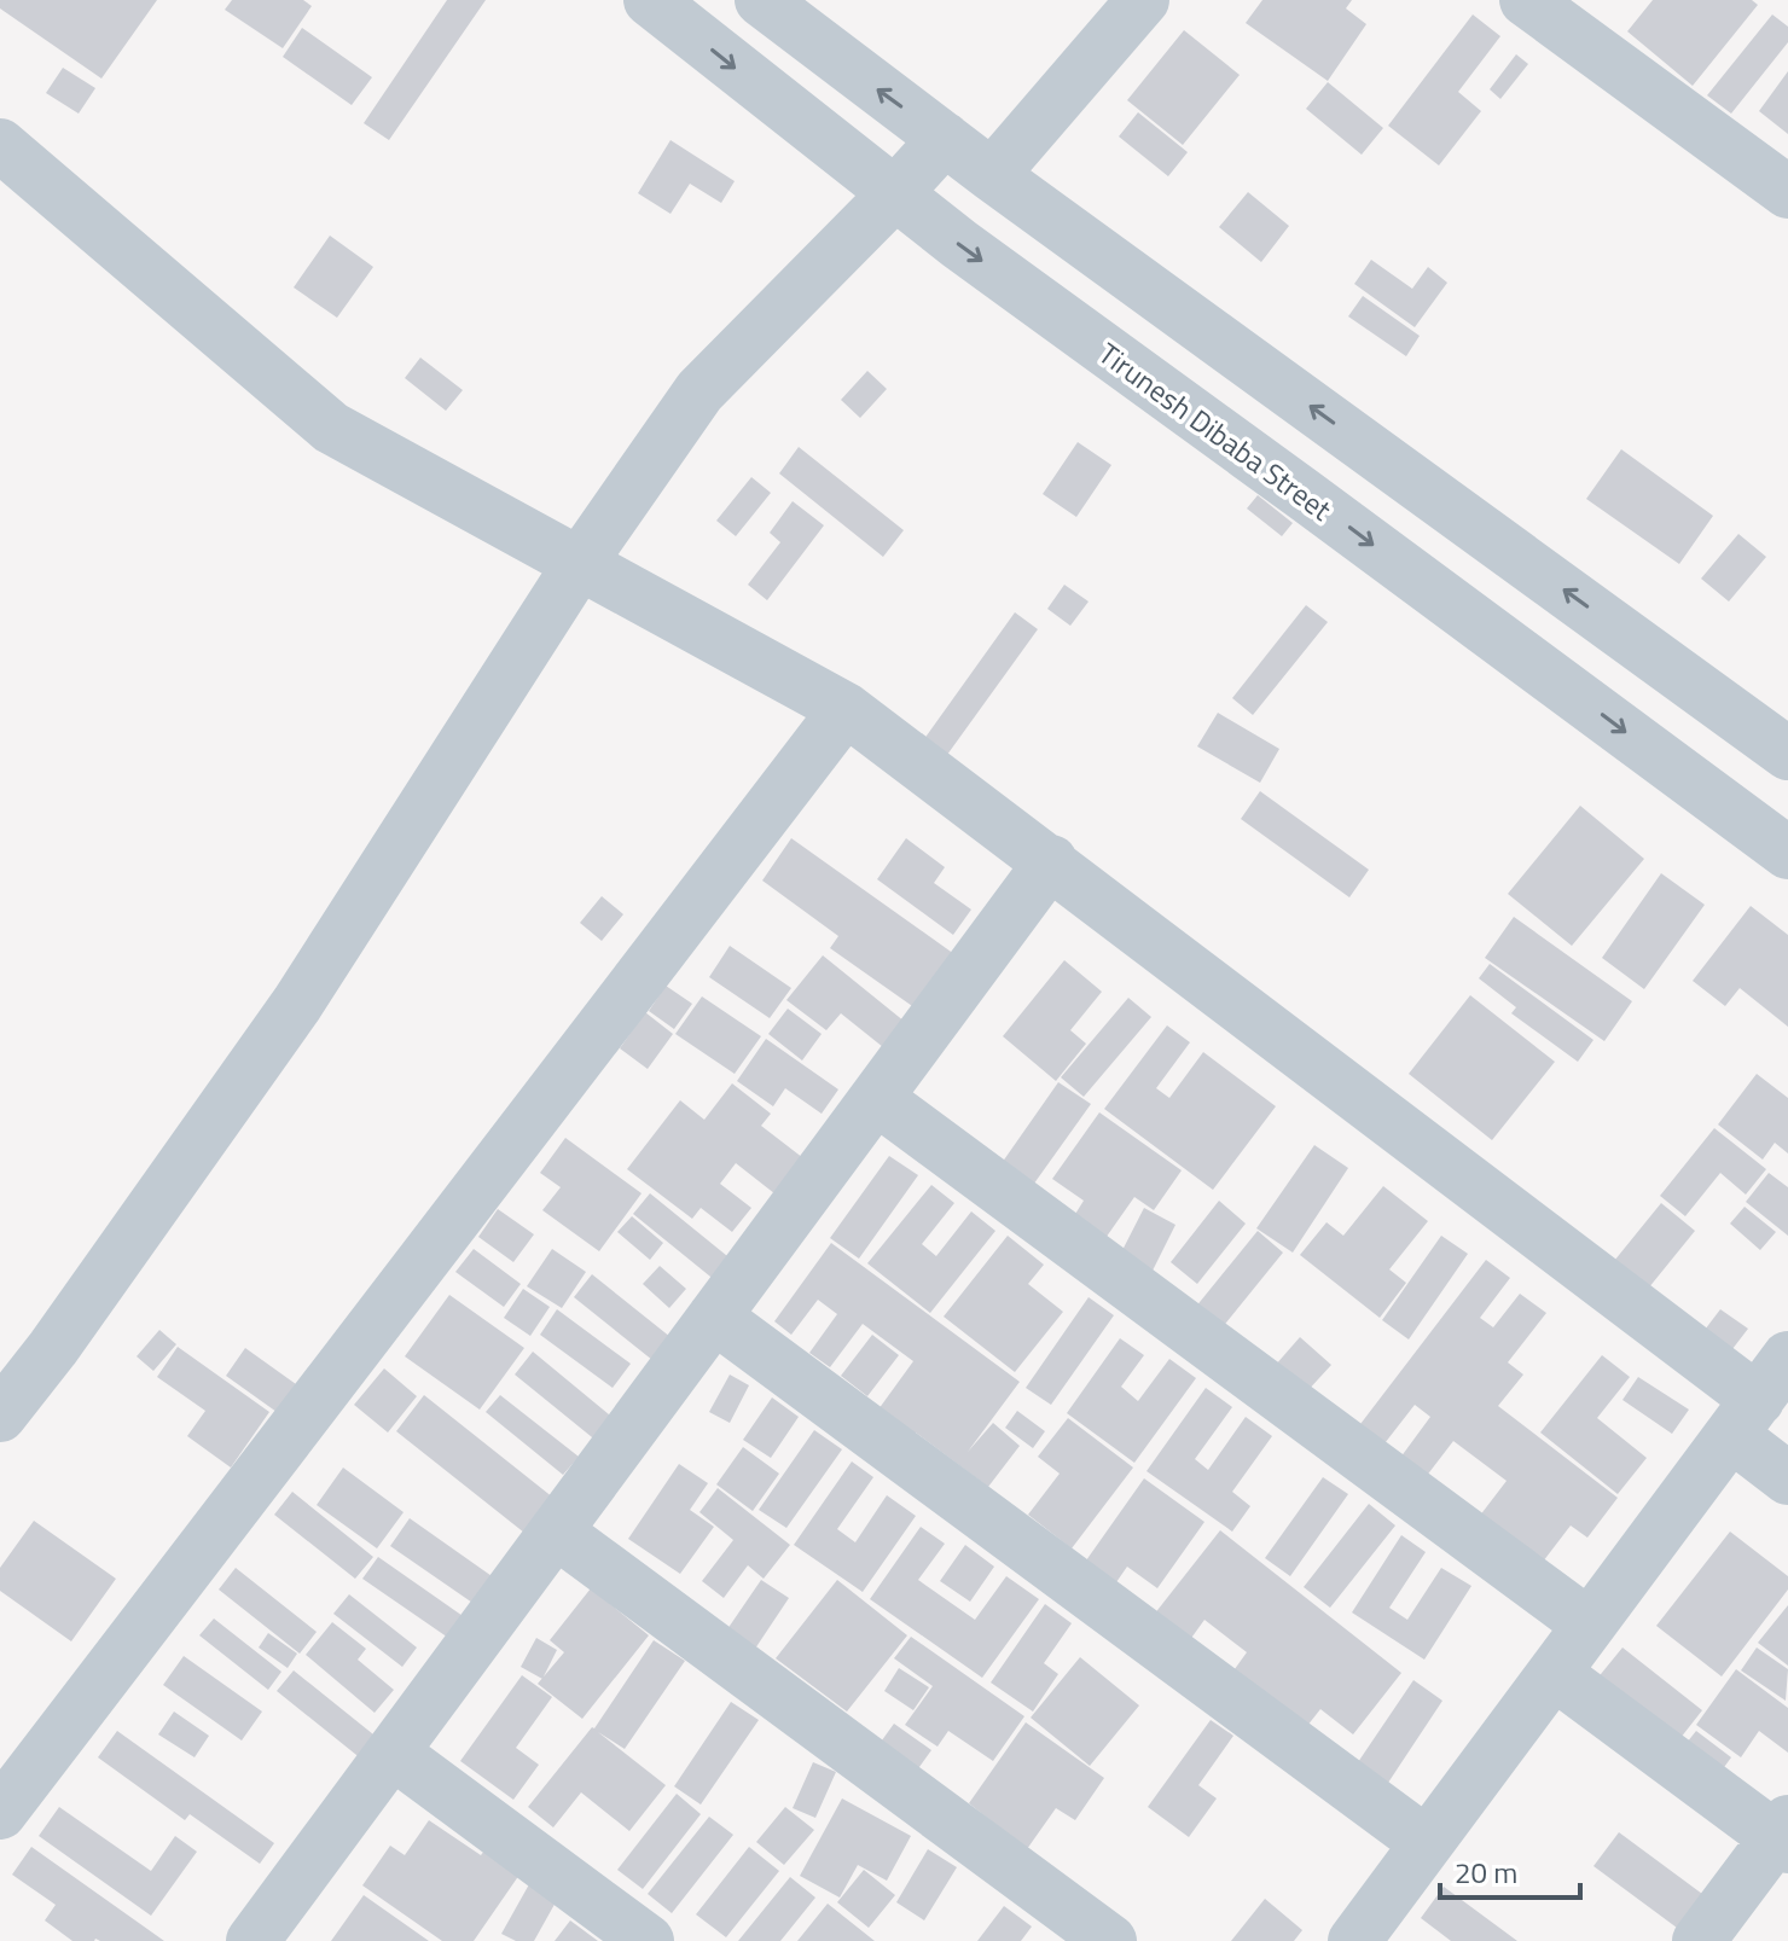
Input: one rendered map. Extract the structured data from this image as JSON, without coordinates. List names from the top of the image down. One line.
{"streets":{"street":["Tirunesh Dibaba Street"]},"scale_bar":"20 m"}
